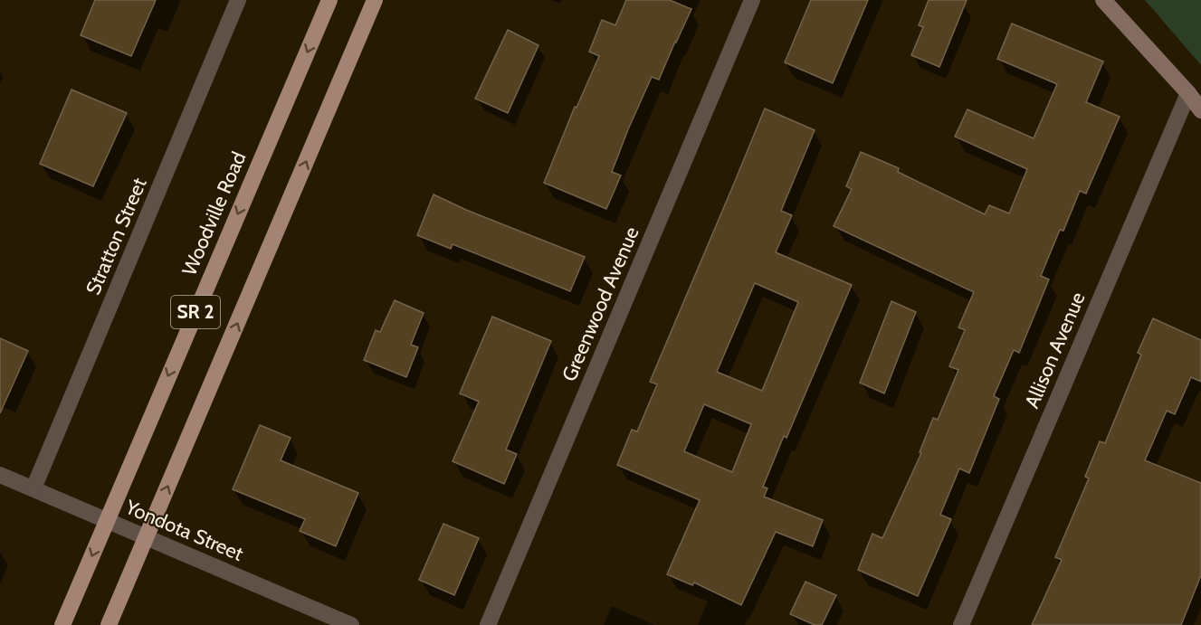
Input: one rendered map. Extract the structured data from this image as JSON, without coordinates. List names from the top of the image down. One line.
{"streets":{"main road":["Woodville Road","SR 2"],"street":["Stratton Street","Greenwood Avenue","Allison Avenue","Yondota Street"]},"crossings":[["Stratton Street","Yondota Street"]]}
